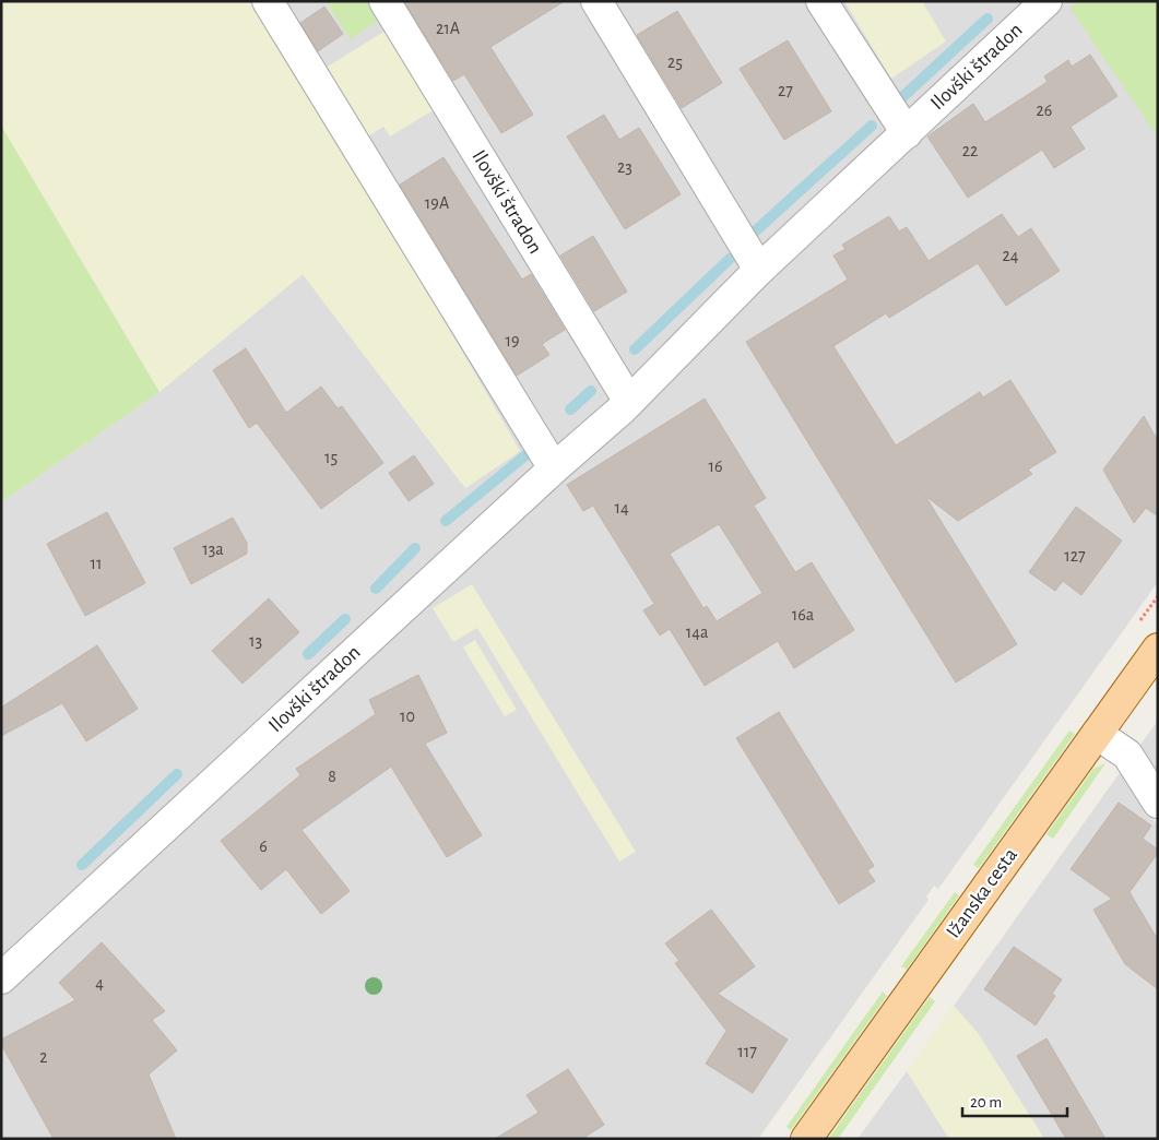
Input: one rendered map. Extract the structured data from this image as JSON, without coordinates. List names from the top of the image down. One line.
{"streets":{"main road":["Ižanska cesta"],"street":["Ilovški štradon"]},"house_numbers":["21A","25","27","26","22","23","19A","24","19","15","16","14","13a","127","11","16a","14a","13","10","8","6","4","117","2"],"scale_bar":"20 m"}
